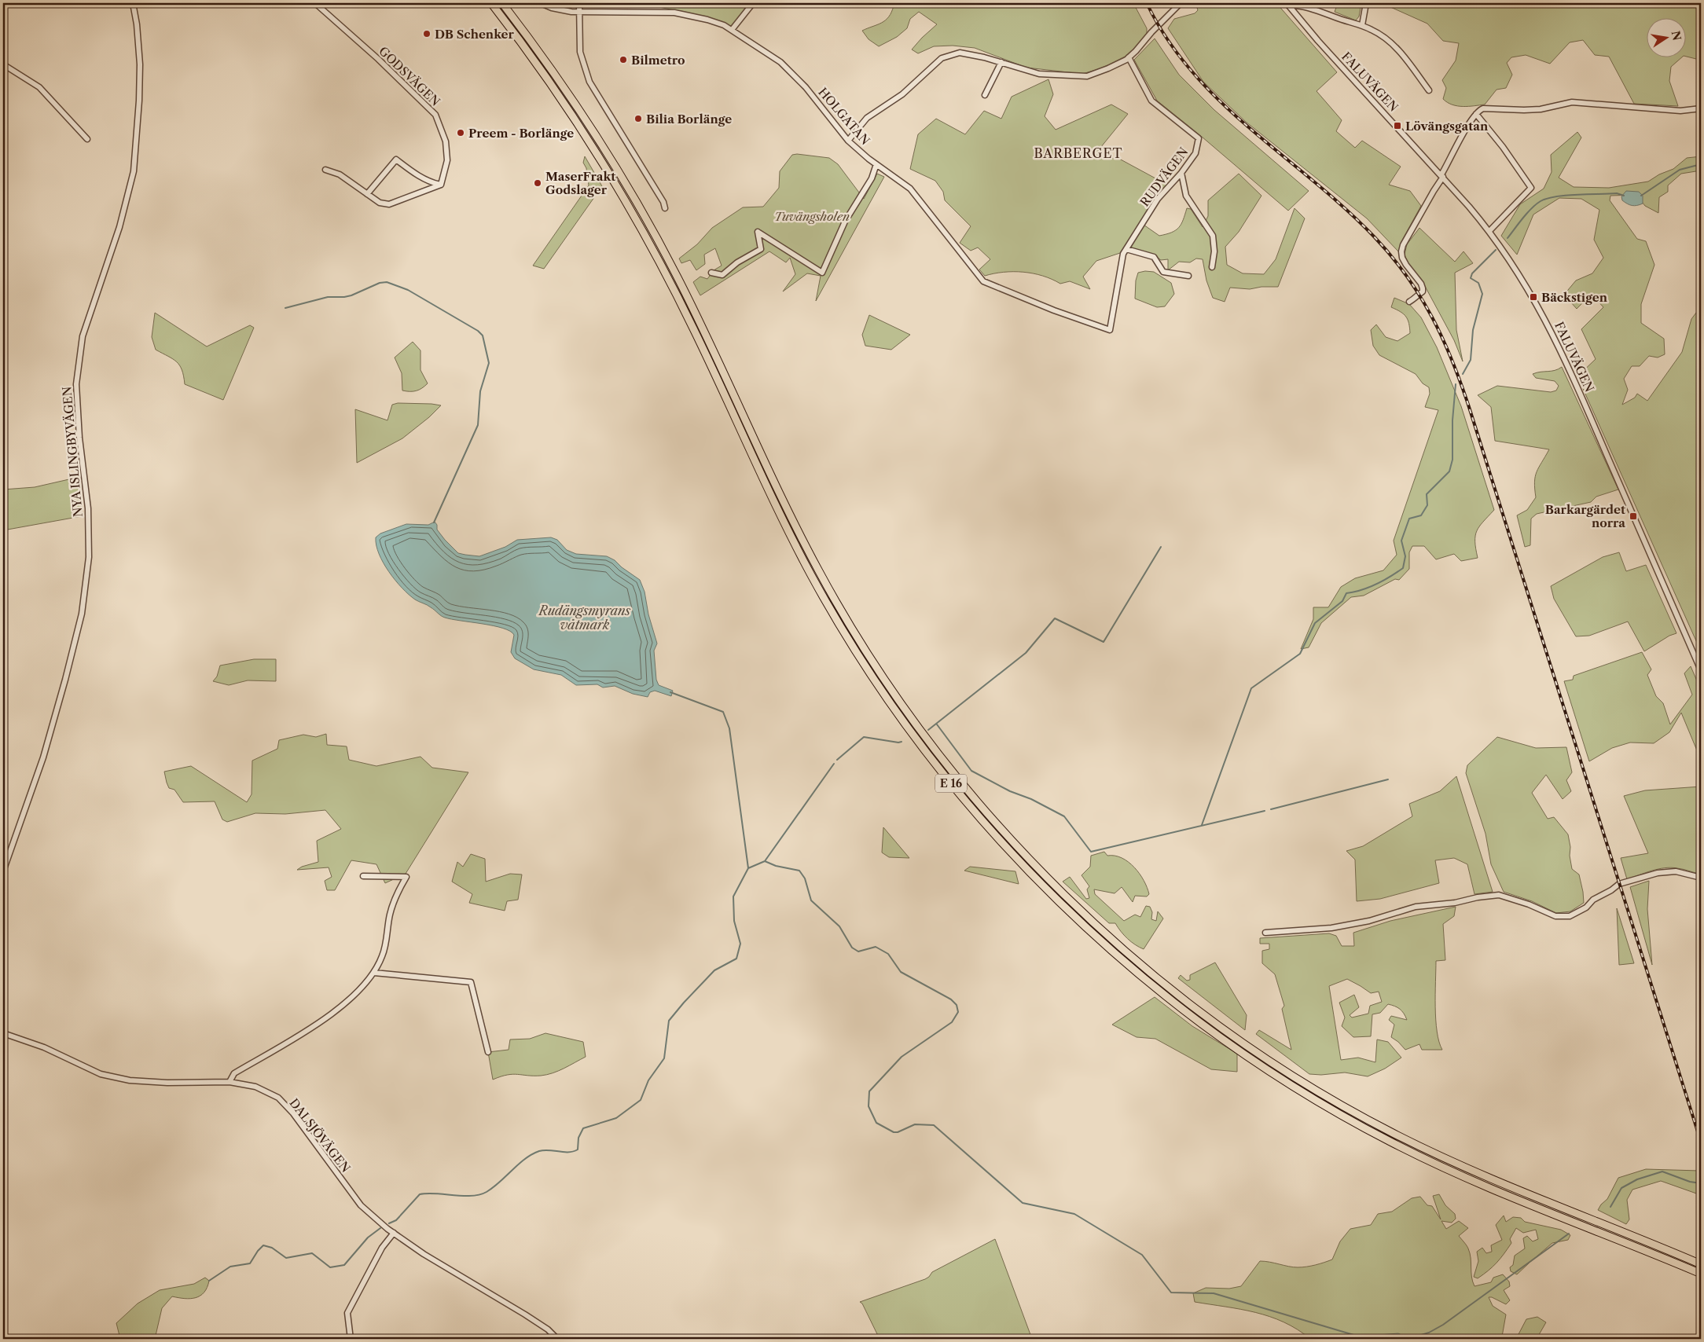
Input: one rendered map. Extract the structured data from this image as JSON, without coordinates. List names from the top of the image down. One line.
{"streets":{"highway":["E 16"],"street":["GODSVÄGEN","FALUVÄGEN","HOLGATAN","RUDVÄGEN","NYA ISLINGBYVÄGEN","DALSJÖVÄGEN"]},"crossings":[["HOLGATAN","RUDVÄGEN"]],"districts":["BARBERGET"],"water":["Rudängsmyrans våtmark"],"parks":["Tuvängsholen"],"places":{"other":["DB Schenker","Bilmetro","Bilia Borlänge","Preem - Borlänge","MaserFrakt Godslager"],"transit":["Lövängsgatan","Bäckstigen","Barkargärdet norra"]},"north":"right"}
